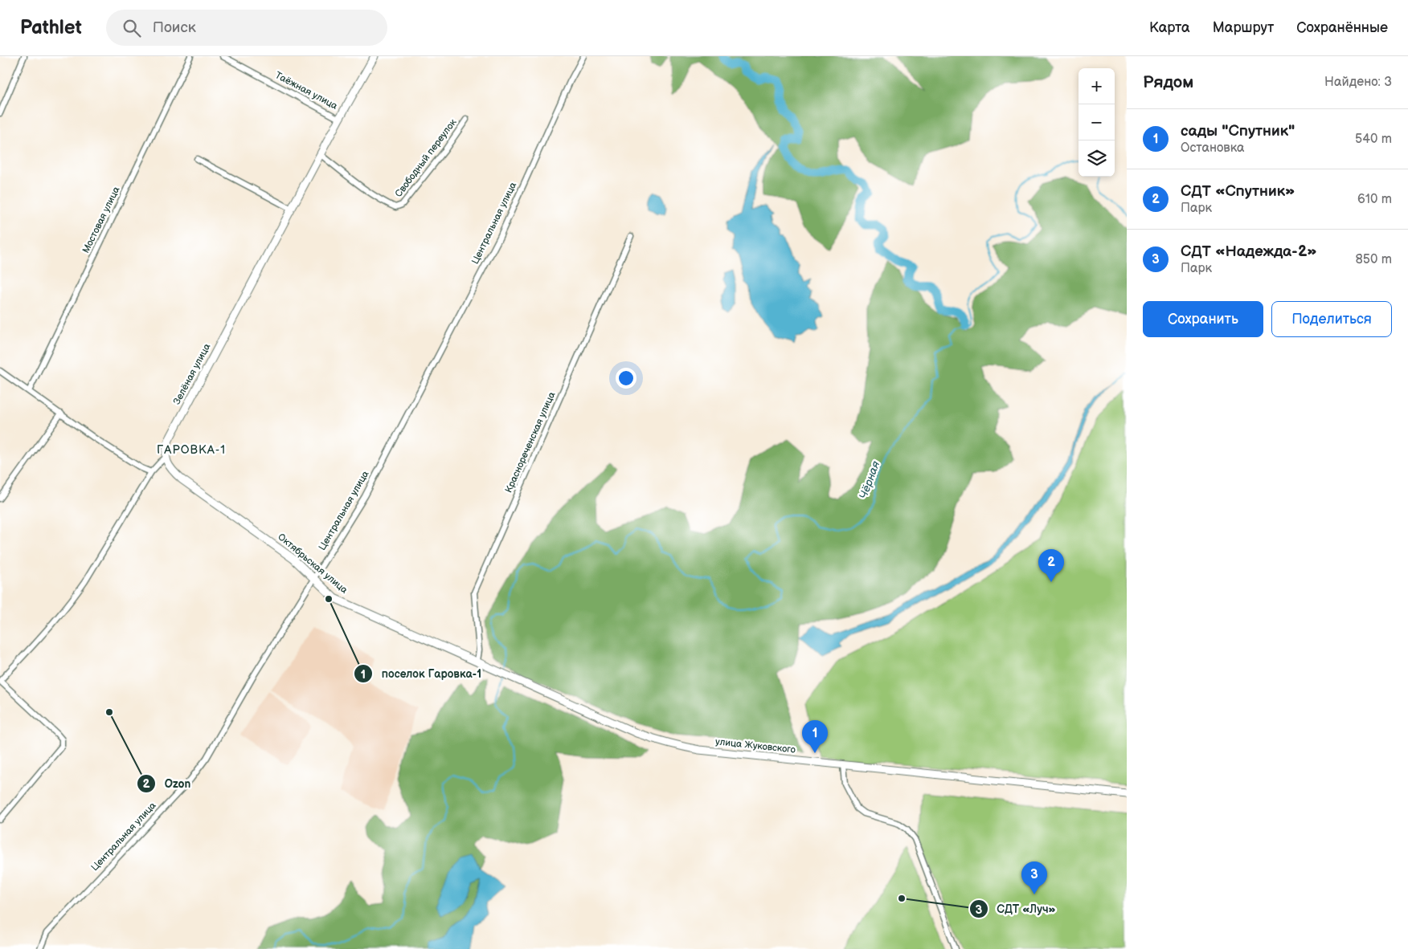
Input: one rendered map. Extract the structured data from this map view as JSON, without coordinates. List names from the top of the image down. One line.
{"streets":{"main road":["Зелёная улица","Октябрьская улица","улица Жуковского"],"street":["Таёжная улица","Свободный переулок","Мостовая улица","Центральная улица","Краснореченская улица"]},"crossings":[["Таёжная улица","Зелёная улица"],["Свободный переулок","Зелёная улица"],["Центральная улица","Октябрьская улица"],["Зелёная улица","Октябрьская улица"],["Краснореченская улица","Октябрьская улица"],["Октябрьская улица","улица Жуковского"]],"districts":["ГАРОВКА-1"],"water":["Чёрная"],"places":["поселок Гаровка-1","Ozon","СДТ «Луч»"],"page":{"header":"Pathlet","search":"Поиск","nav":["Карта","Маршрут","Сохранённые"],"heading":["Рядом","Найдено: 3"],"map_buttons":["+","−"],"list":[{"mark":"1","name":"сады \"Спутник\"","note":"Остановка","value":"540 m"},{"mark":"2","name":"СДТ «Спутник»","note":"Парк","value":"610 m"},{"mark":"3","name":"СДТ «Надежда-2»","note":"Парк","value":"850 m"}],"buttons":["Сохранить","Поделиться"],"pins":["2","1","3"]}}
